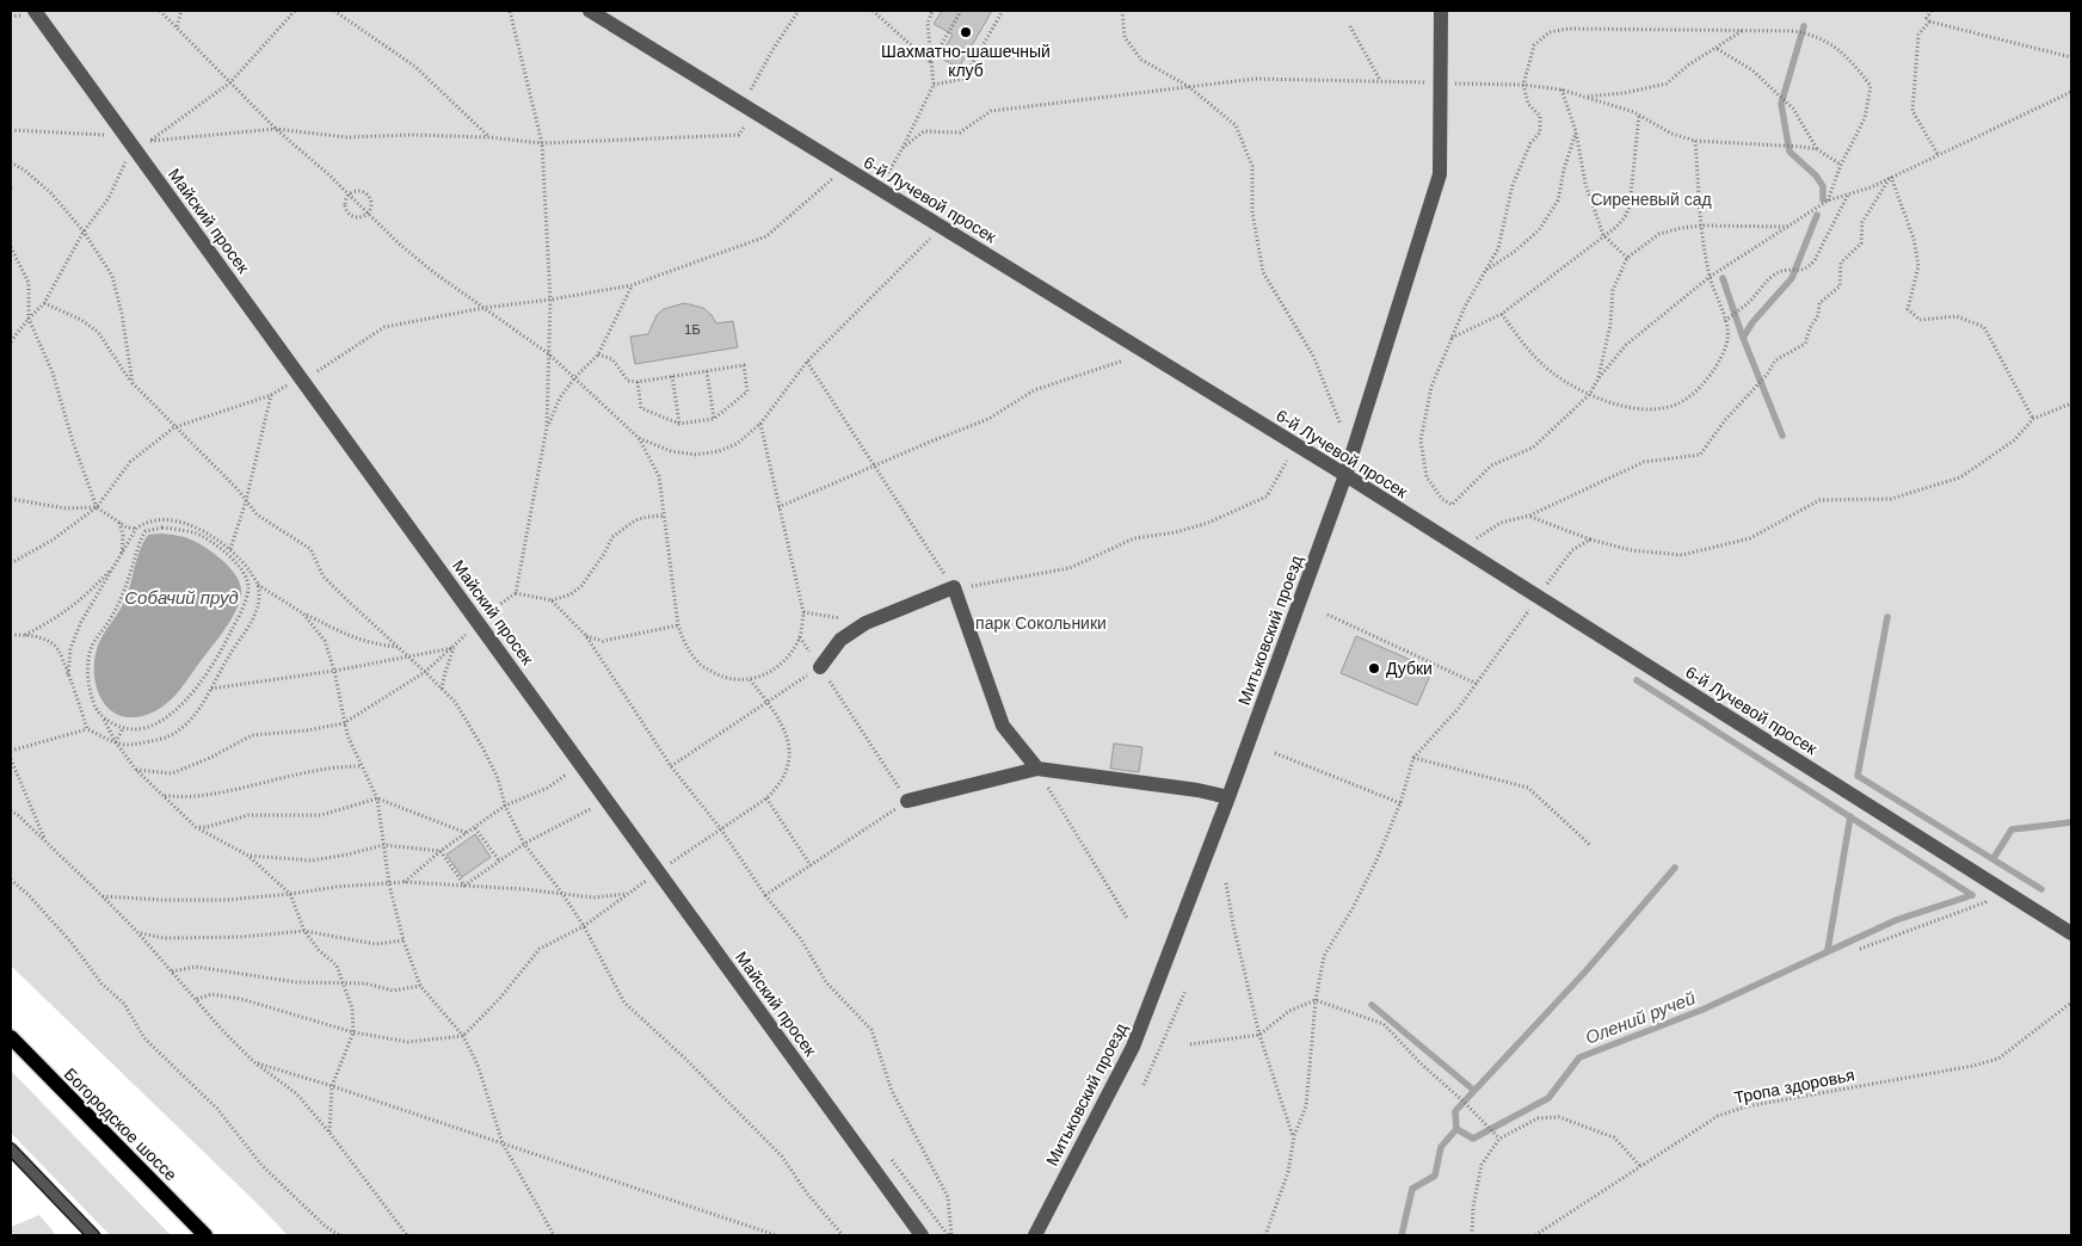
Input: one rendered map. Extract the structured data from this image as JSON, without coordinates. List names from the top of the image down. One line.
{"streets":{"main road":["Богородское шоссе"],"street":["6-й Лучевой просек","Майский просек","Митьковский проезд"],"path":["Тропа здоровья"]},"crossings":[["6-й Лучевой просек","Митьковский проезд"]],"water":["Собачий пруд","Олений ручей"],"parks":["Сиреневый сад","парк Сокольники"],"places":["Шахматно-шашечный клуб","Дубки"],"house_numbers":["1Б"]}
